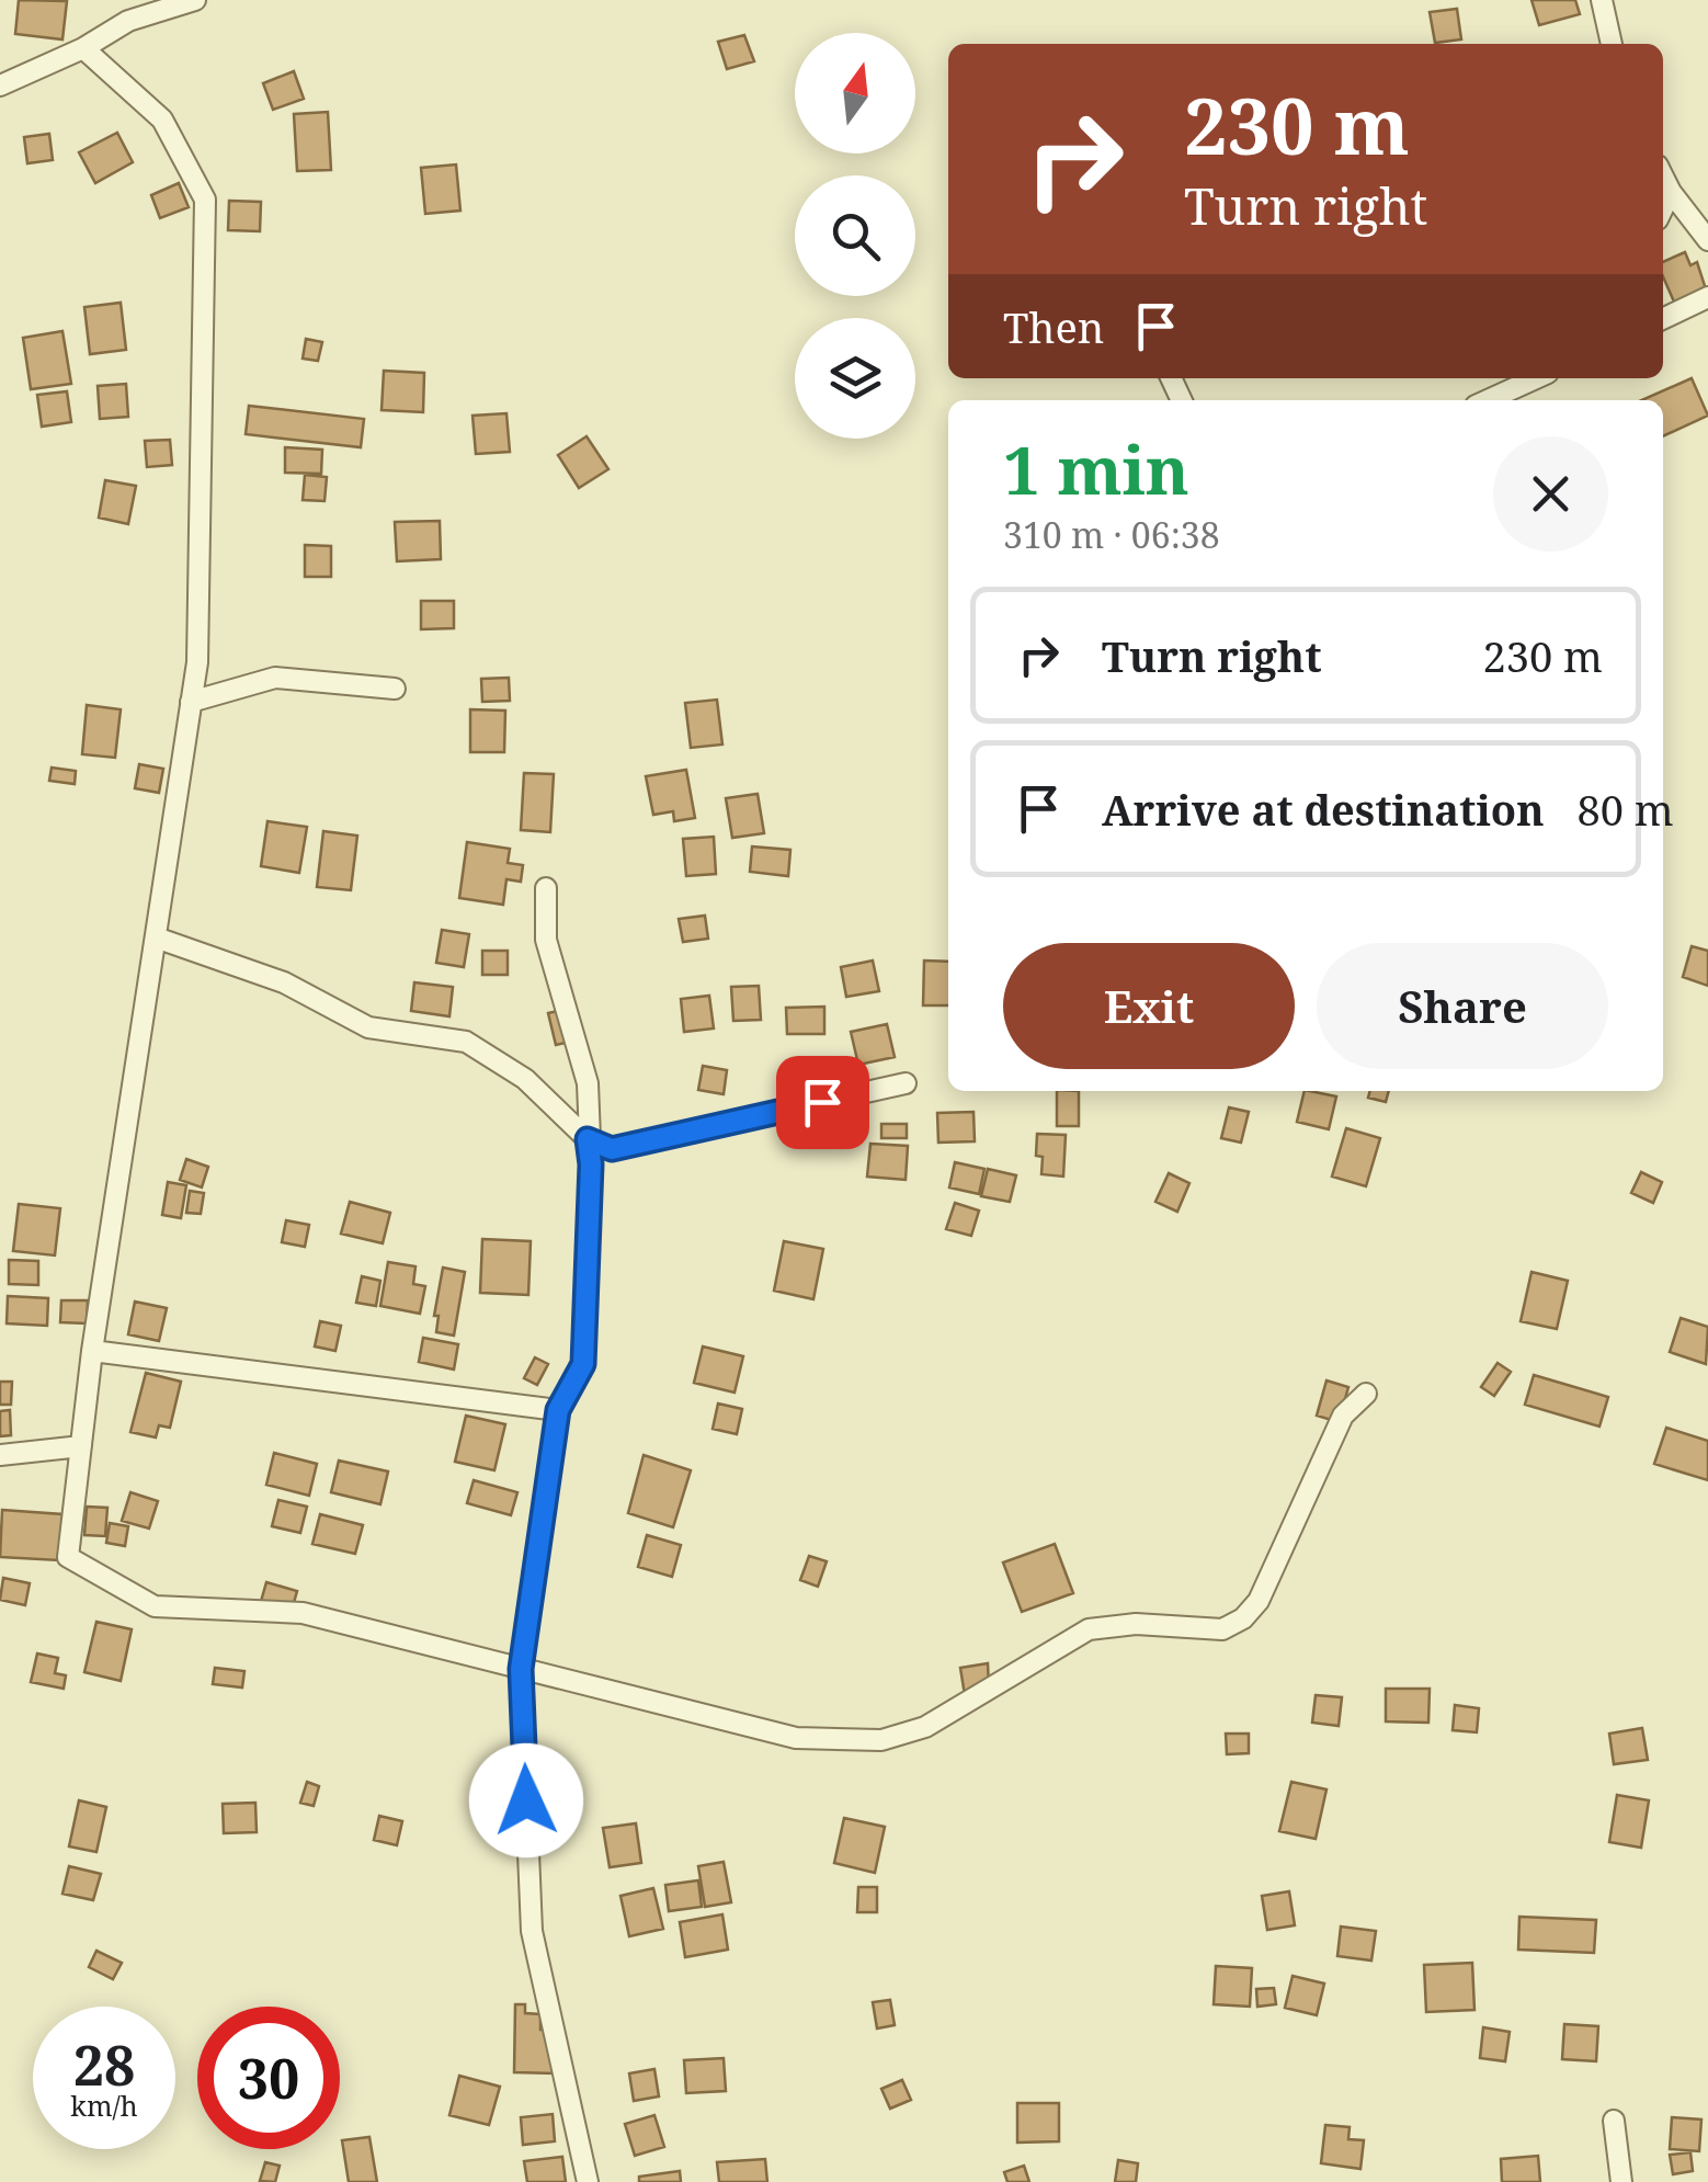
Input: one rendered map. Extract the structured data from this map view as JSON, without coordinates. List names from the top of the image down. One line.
{"north":"top","page":{"turn":["230 m","Turn right"],"then":"Then","heading":["1 min","310 m · 06:38"],"list":[{"name":"Turn right","value":"230 m"},{"name":"Arrive at destination","value":"80 m"}],"buttons":["Exit","Share"],"speed":"28 km/h","limit":"30"}}
